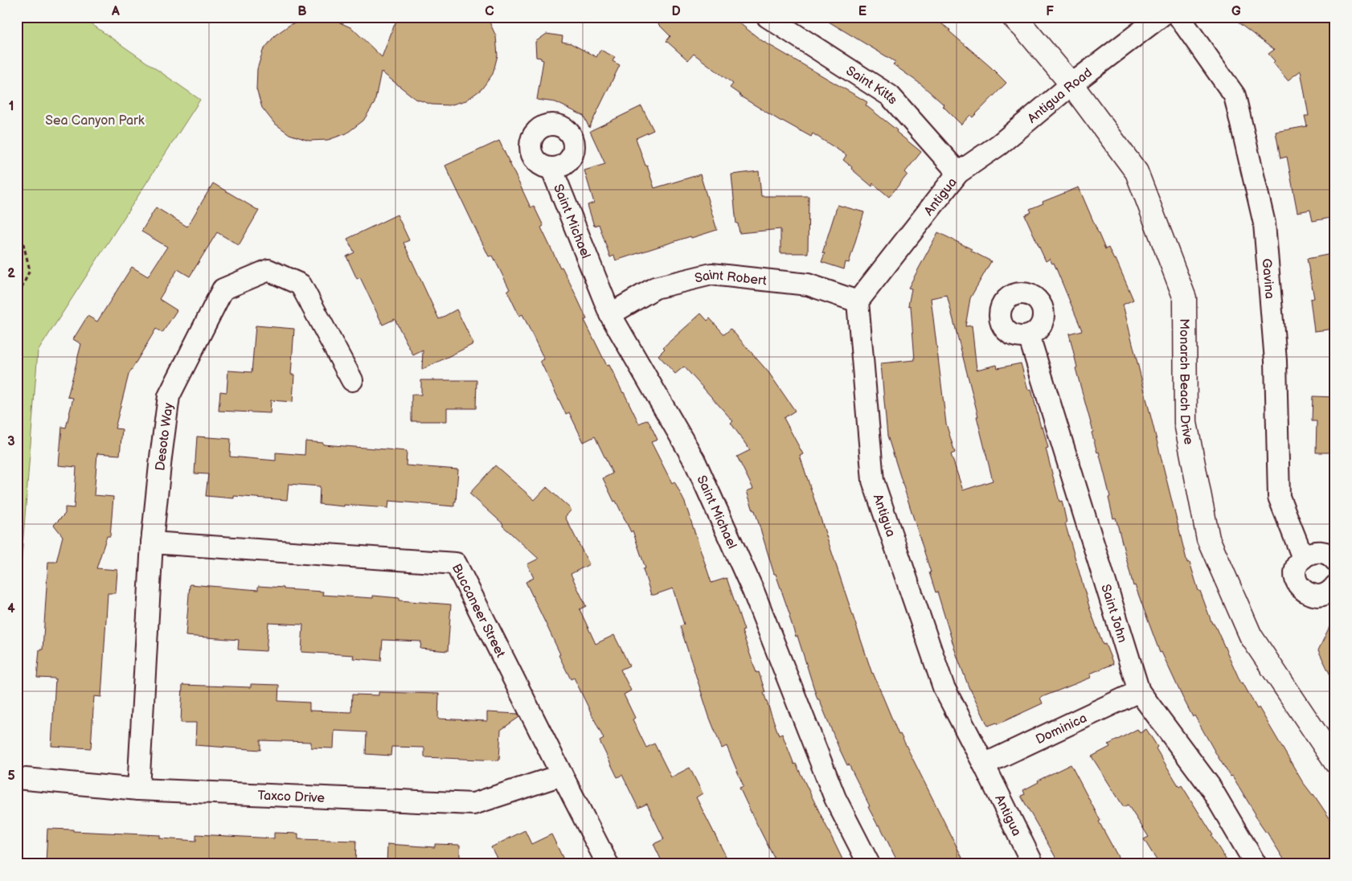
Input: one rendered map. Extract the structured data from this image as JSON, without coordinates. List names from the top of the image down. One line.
{"streets":{"street":["Saint Kitts","Antigua Road","Antigua","Saint Michael","Gavina","Saint Robert","Monarch Beach Drive","Desoto Way","Buccaneer Street","Saint John","Dominica","Taxco Drive"]},"crossings":[["Saint Kitts","Antigua Road"],["Saint Kitts","Antigua"],["Antigua Road","Antigua"],["Antigua Road","Monarch Beach Drive"],["Antigua","Saint Robert"],["Antigua","Dominica"],["Saint Michael","Saint Robert"],["Desoto Way","Buccaneer Street"],["Desoto Way","Taxco Drive"],["Buccaneer Street","Taxco Drive"],["Saint John","Dominica"]],"parks":["Sea Canyon Park"],"grid":{"columns":["A","B","C","D","E","F","G"],"rows":["1","2","3","4","5"]}}
